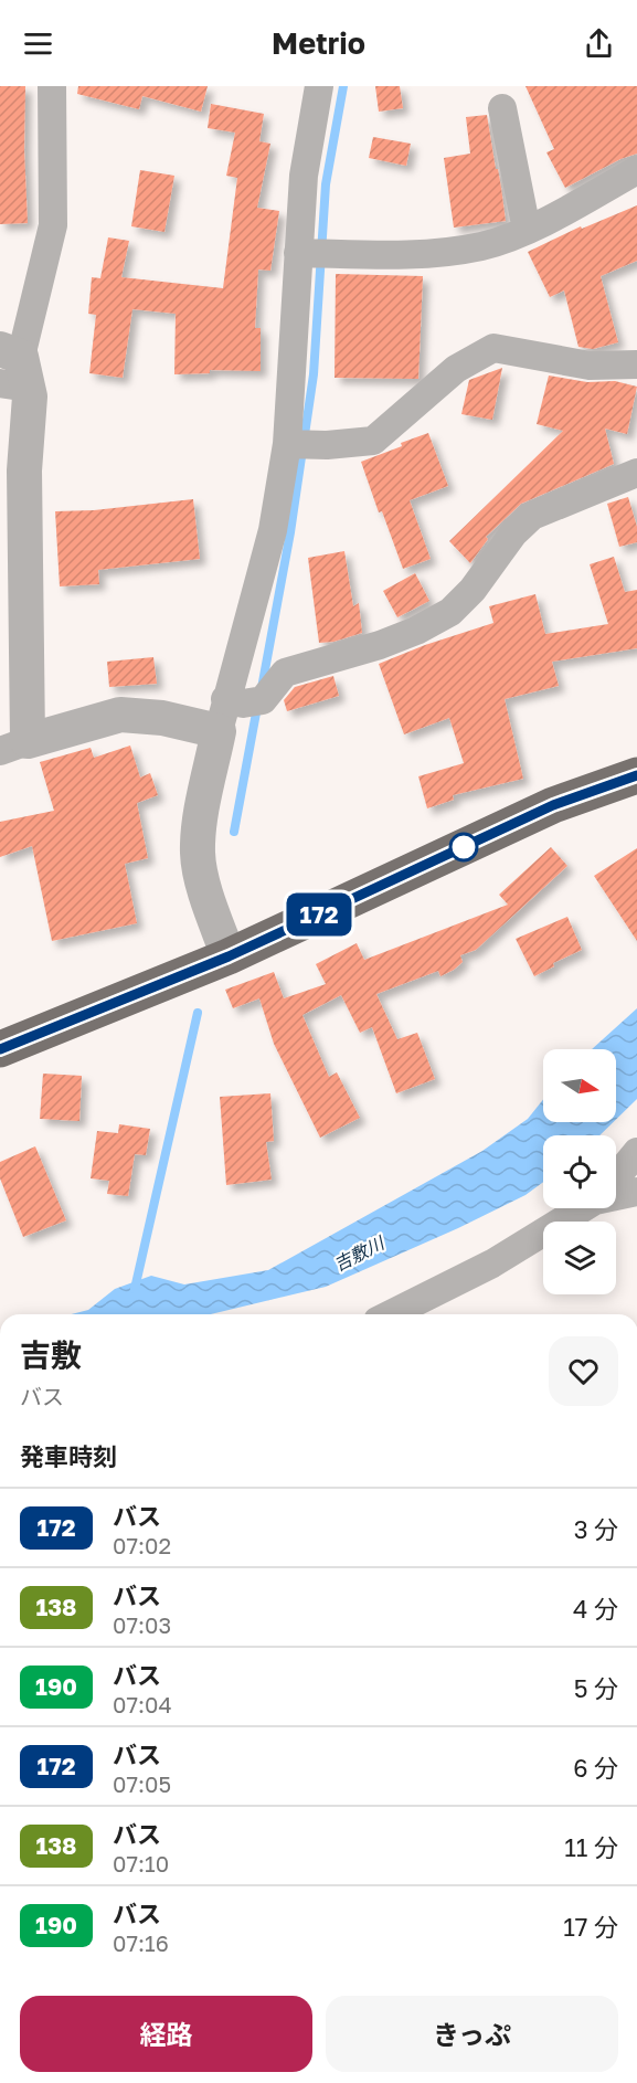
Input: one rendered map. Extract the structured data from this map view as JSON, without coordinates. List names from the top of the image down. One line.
{"water":["吉敷川"],"lines":["bus line 172"],"north":"right","page":{"header":"Metrio","on_map":"172","heading":[["吉敷","バス"],"発車時刻"],"list":[{"mark":"172","name":"バス","note":"07:02","value":"3 分"},{"mark":"138","name":"バス","note":"07:03","value":"4 分"},{"mark":"190","name":"バス","note":"07:04","value":"5 分"},{"mark":"172","name":"バス","note":"07:05","value":"6 分"},{"mark":"138","name":"バス","note":"07:10","value":"11 分"},{"mark":"190","name":"バス","note":"07:16","value":"17 分"}],"buttons":["経路","きっぷ"]}}
